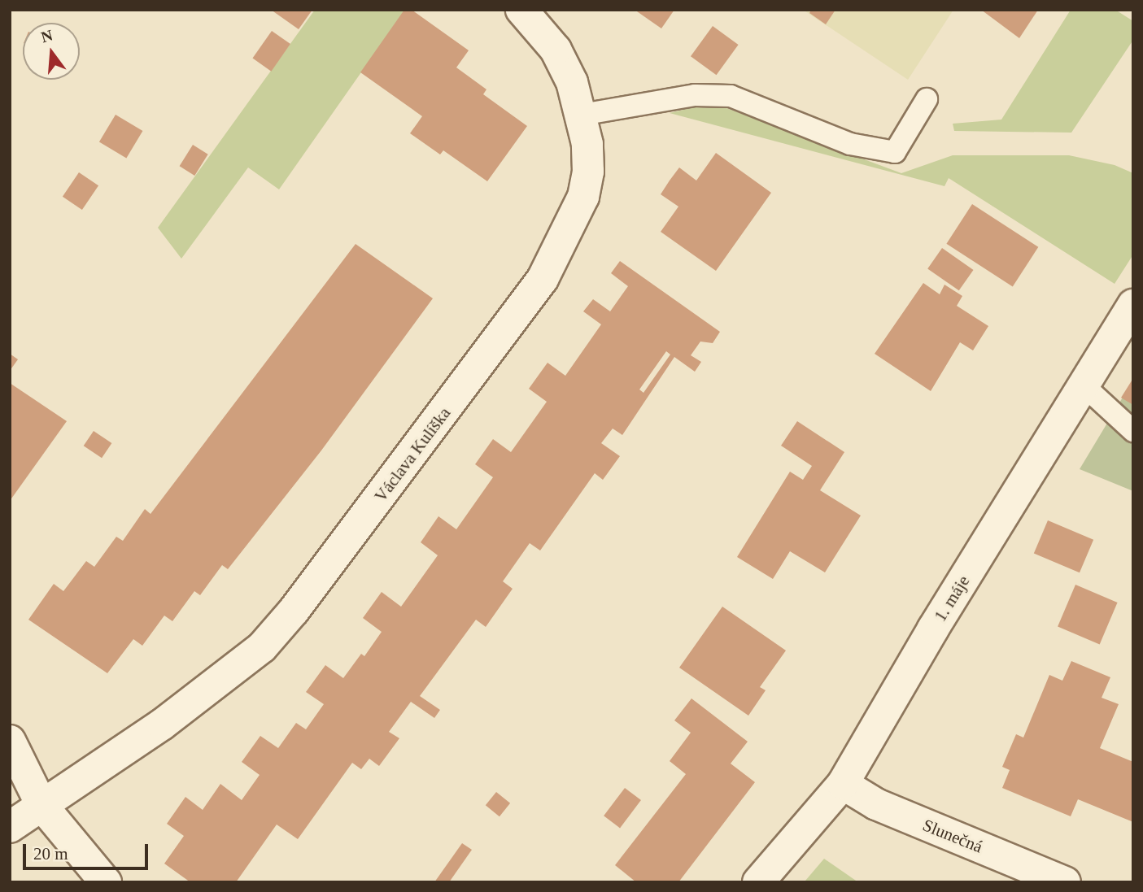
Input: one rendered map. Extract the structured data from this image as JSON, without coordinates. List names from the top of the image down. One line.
{"streets":{"street":["Václava Kulíška","1. máje","Slunečná"]},"crossings":[["1. máje","Slunečná"]],"scale_bar":"20 m","north":"top"}
